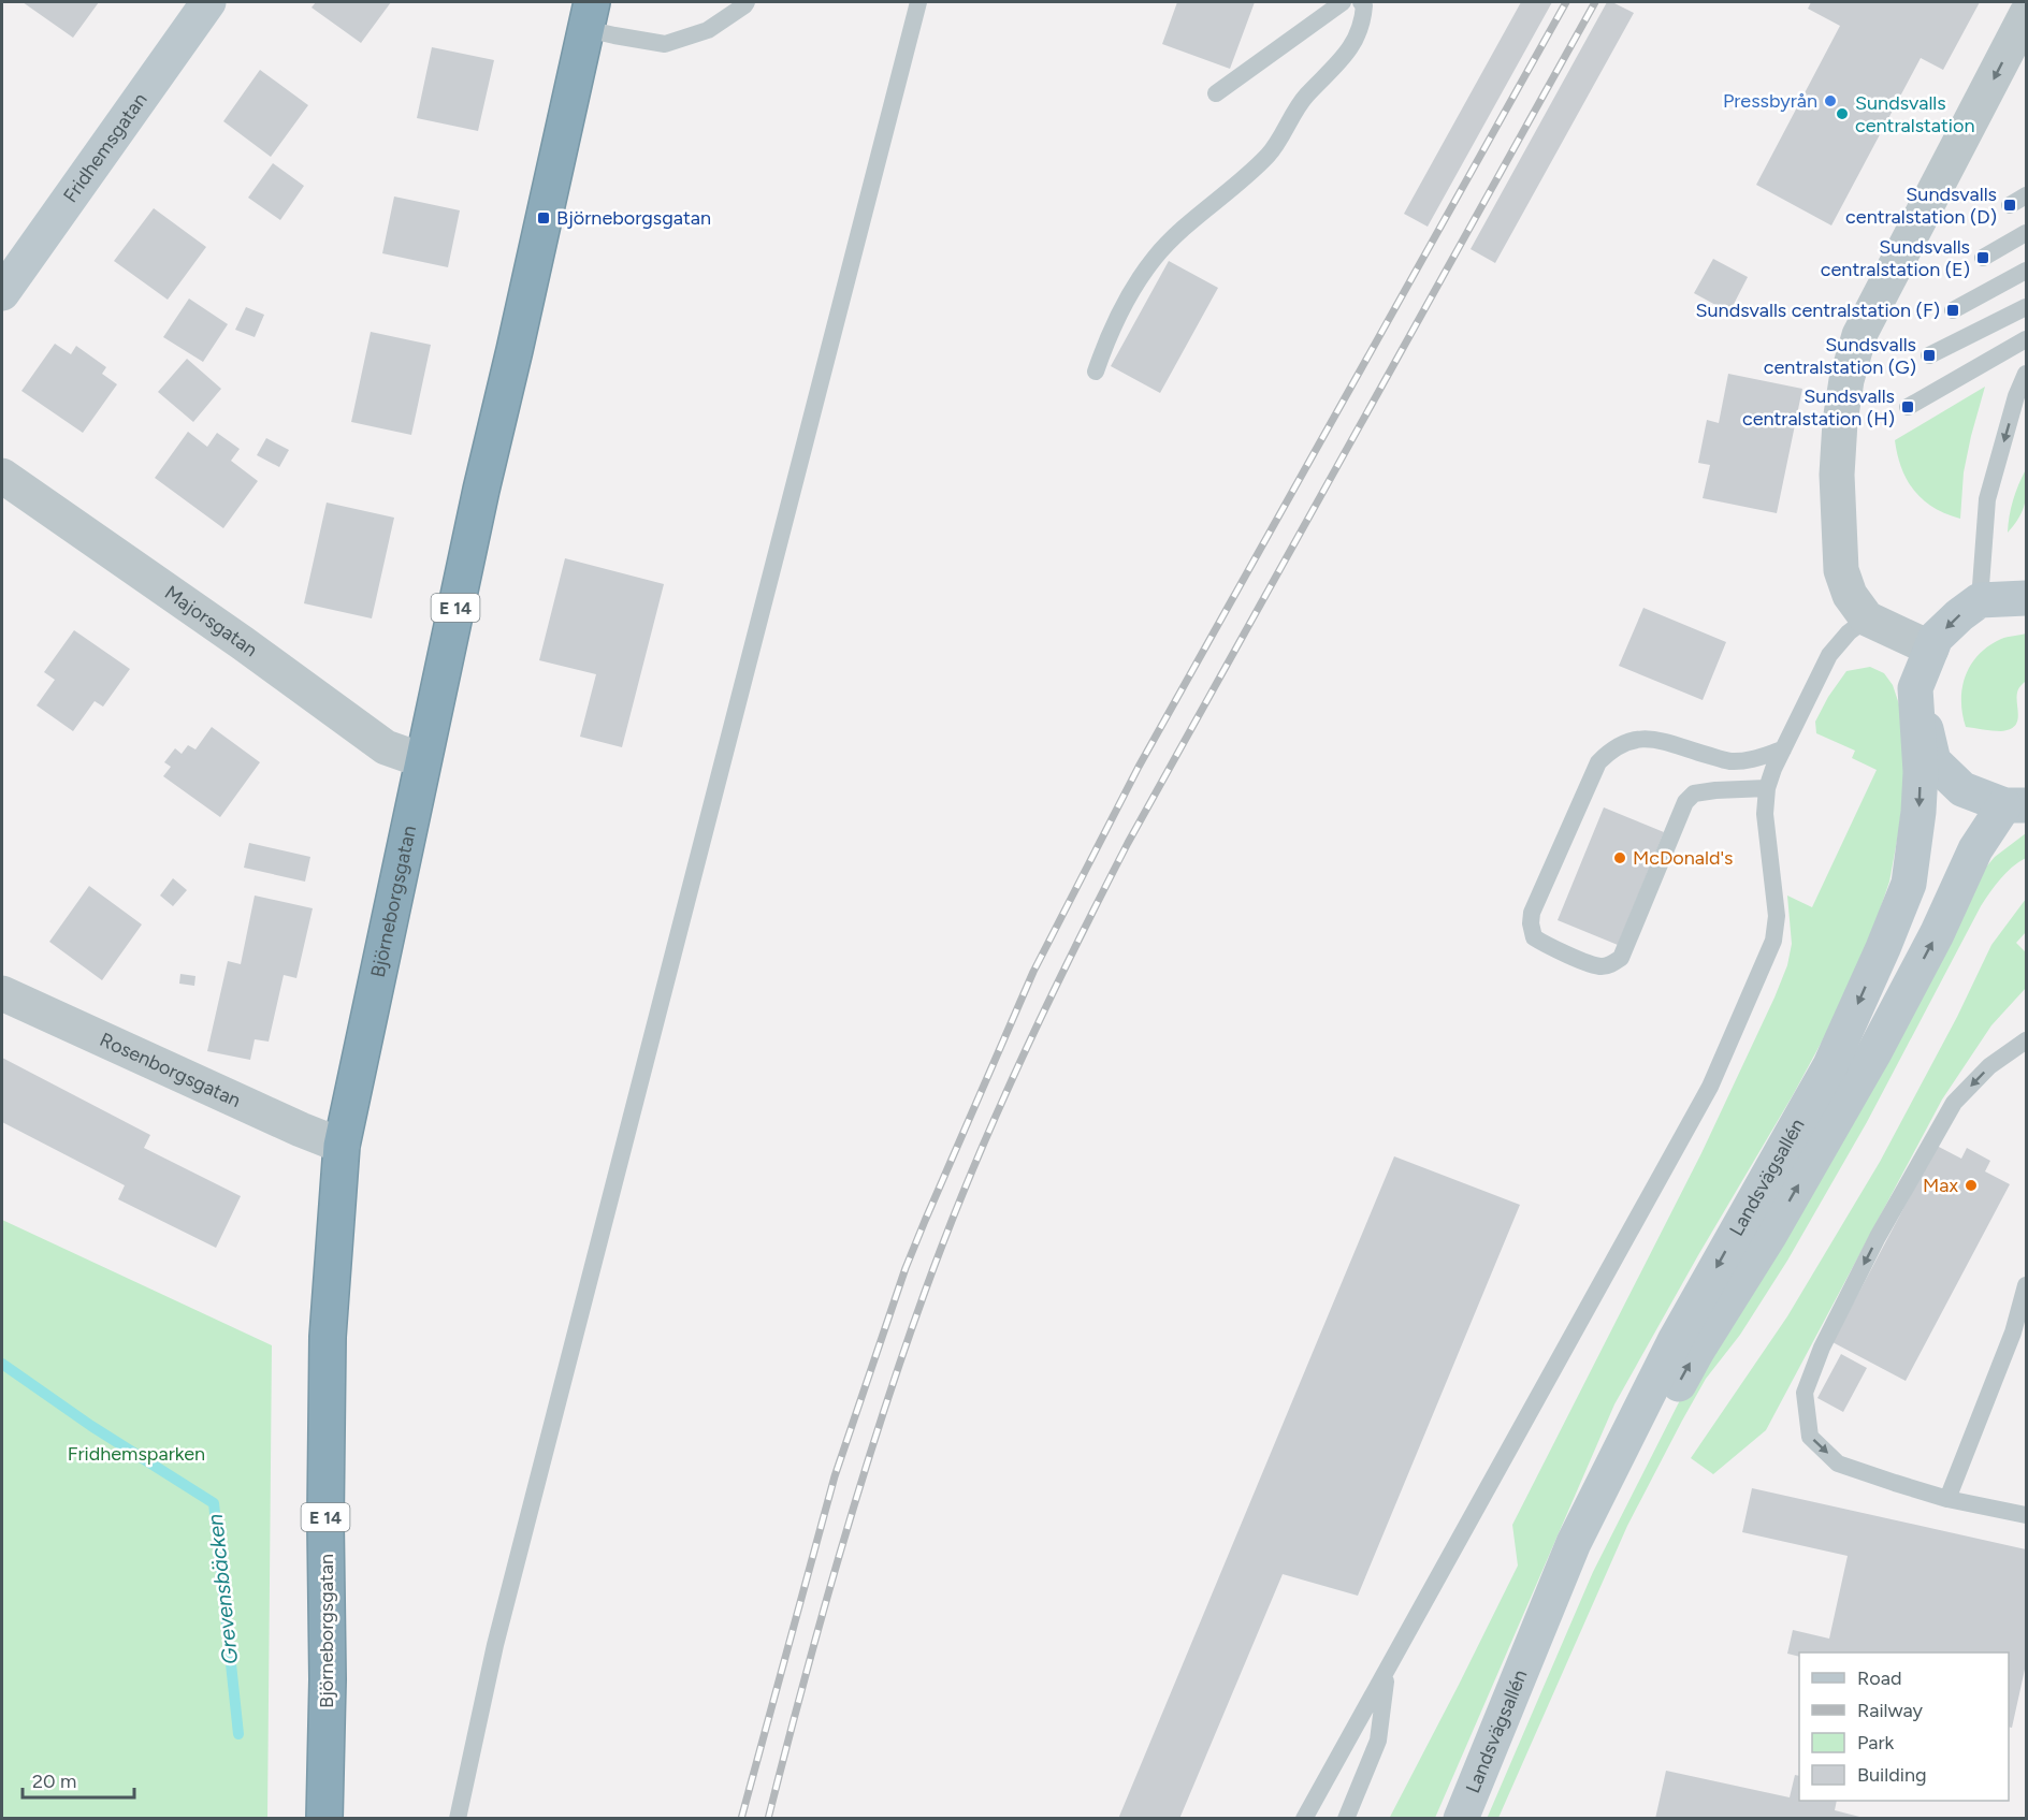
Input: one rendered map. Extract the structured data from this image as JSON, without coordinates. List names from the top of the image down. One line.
{"streets":{"highway":["E 14","Björneborgsgatan"],"main road":["Fridhemsgatan","Landsvägsallén"],"street":["Majorsgatan","Rosenborgsgatan"]},"crossings":[["Majorsgatan","Björneborgsgatan"],["Björneborgsgatan","Rosenborgsgatan"]],"water":["Grevensbäcken"],"parks":["Fridhemsparken"],"places":{"other":["Pressbyrån","Sundsvalls centralstation","McDonald's","Max"],"transit":["Sundsvalls centralstation (D)","Björneborgsgatan","Sundsvalls centralstation (E)","Sundsvalls centralstation (F)","Sundsvalls centralstation (G)","Sundsvalls centralstation (H)"]},"legend":["Road","Railway","Park","Building"],"scale_bar":"20 m"}
